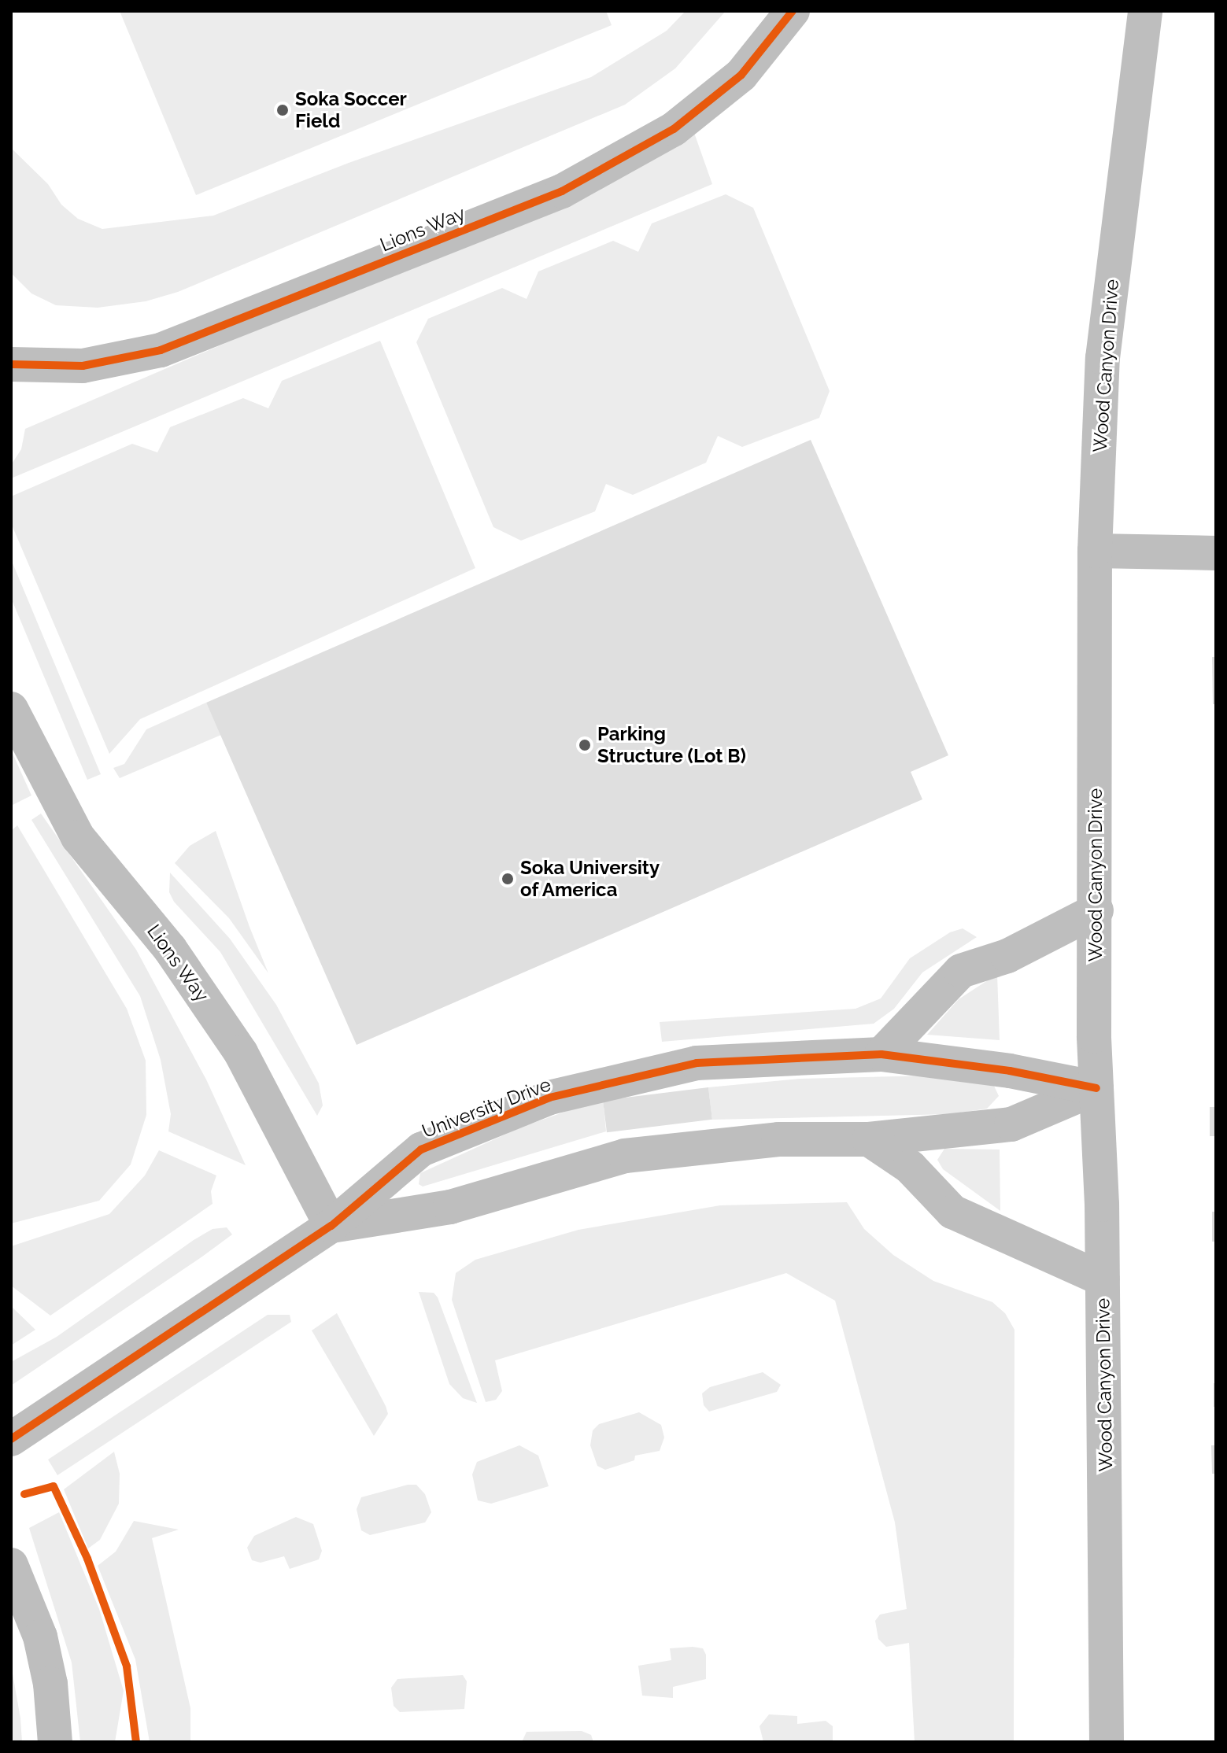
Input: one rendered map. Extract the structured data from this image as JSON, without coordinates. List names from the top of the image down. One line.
{"streets":{"street":["Lions Way","Wood Canyon Drive","University Drive"]},"crossings":[["Lions Way","University Drive"],["Wood Canyon Drive","University Drive"]],"places":["Soka Soccer Field","Parking Structure (Lot B)","Soka University of America"]}
